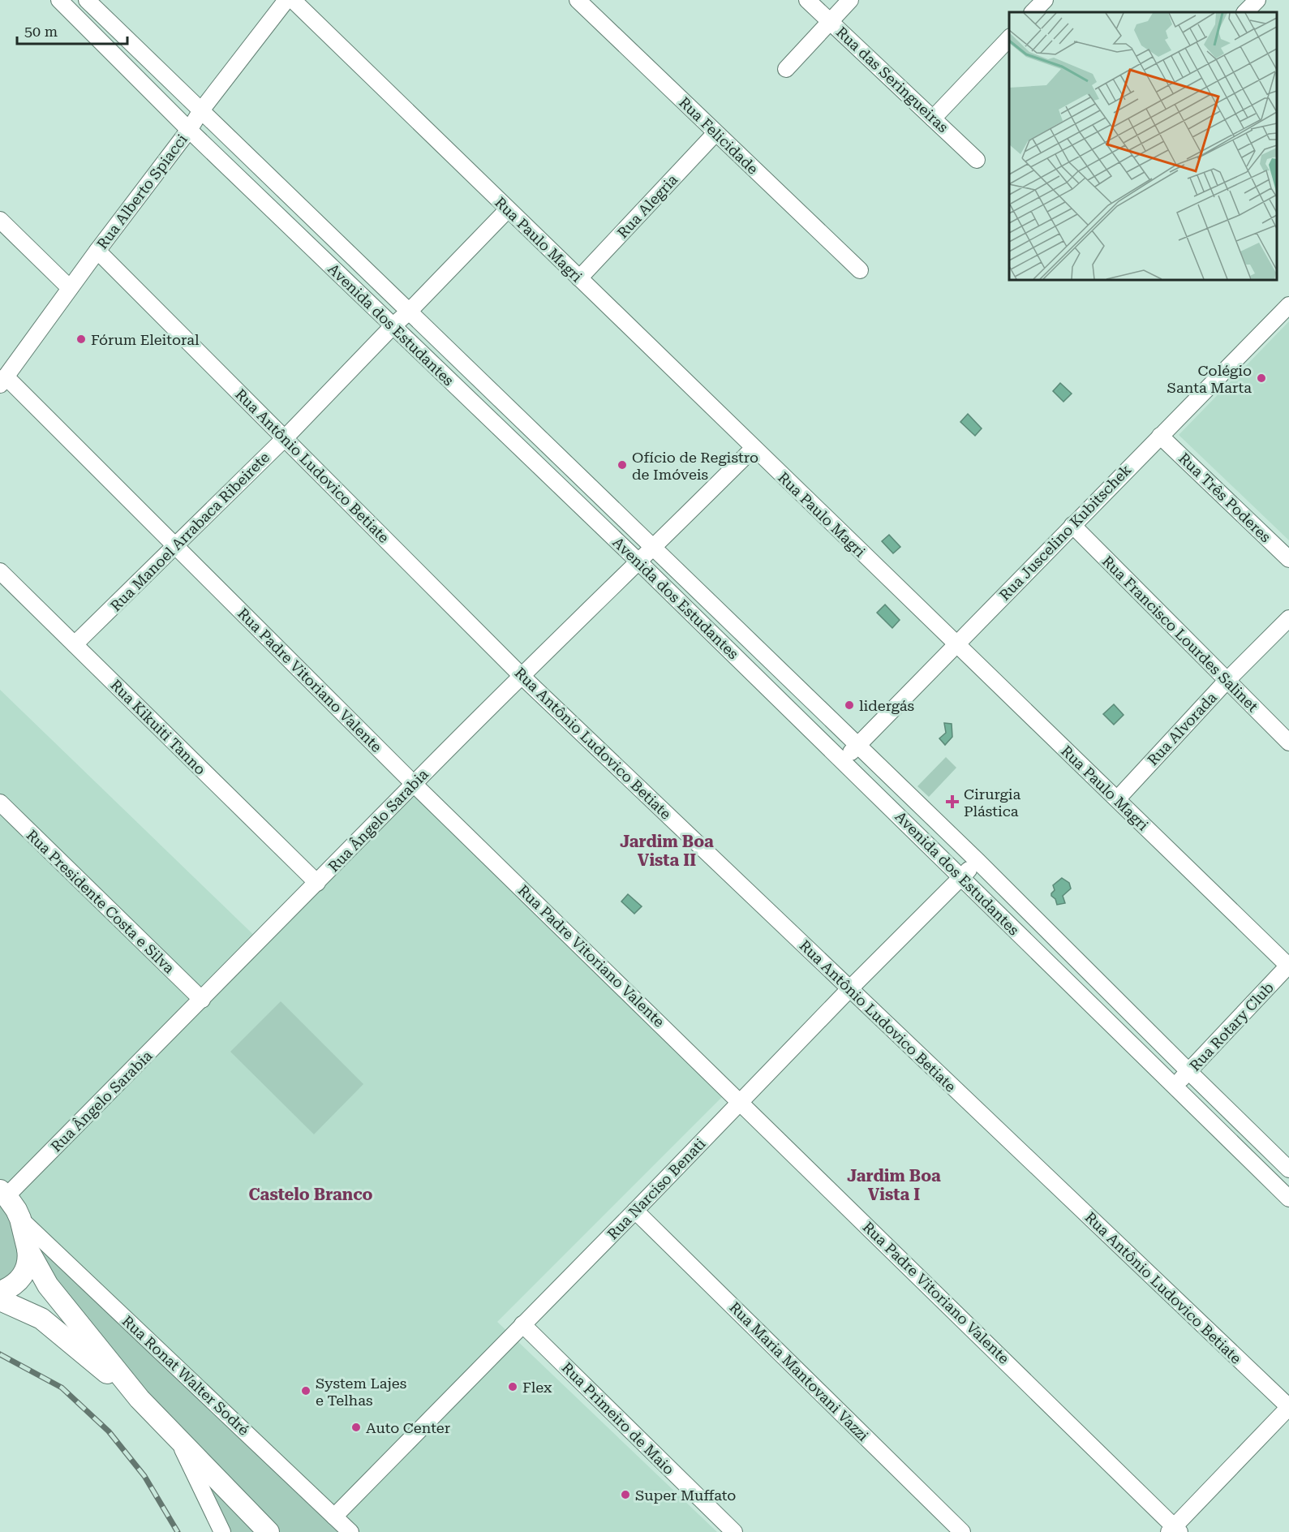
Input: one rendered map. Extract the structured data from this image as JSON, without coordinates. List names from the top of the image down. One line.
{"streets":{"street":["Rua das Seringueiras","Rua Felicidade","Rua Alberto Spiacci","Rua Alegria","Rua Paulo Magri","Avenida dos Estudantes","Rua Antônio Ludovico Betiate","Rua Três Poderes","Rua Manoel Arrabaca Ribeirete","Rua Juscelino Kubitschek","Rua Francisco Lourdes Salinet","Rua Padre Vitoriano Valente","Rua Kikuiti Tanno","Rua Alvorada","Rua Ângelo Sarabia","Rua Presidente Costa e Silva","Rua Rotary Club","Rua Narciso Benati","Rua Maria Mantovani Vazzi","Rua Ronat Walter Sodré","Rua Primeiro de Maio"]},"crossings":[["Rua Felicidade","Rua Alegria"],["Rua Alberto Spiacci","Avenida dos Estudantes"],["Rua Alberto Spiacci","Rua Antônio Ludovico Betiate"],["Rua Alberto Spiacci","Rua Padre Vitoriano Valente"],["Rua Alegria","Rua Paulo Magri"],["Rua Paulo Magri","Rua Manoel Arrabaca Ribeirete"],["Rua Paulo Magri","Rua Juscelino Kubitschek"],["Rua Paulo Magri","Rua Alvorada"],["Rua Paulo Magri","Rua Ângelo Sarabia"],["Rua Paulo Magri","Rua Rotary Club"],["Avenida dos Estudantes","Rua Manoel Arrabaca Ribeirete"],["Avenida dos Estudantes","Rua Juscelino Kubitschek"],["Avenida dos Estudantes","Rua Ângelo Sarabia"],["Avenida dos Estudantes","Rua Rotary Club"],["Avenida dos Estudantes","Rua Narciso Benati"],["Rua Antônio Ludovico Betiate","Rua Manoel Arrabaca Ribeirete"],["Rua Antônio Ludovico Betiate","Rua Ângelo Sarabia"],["Rua Antônio Ludovico Betiate","Rua Narciso Benati"],["Rua Três Poderes","Rua Juscelino Kubitschek"],["Rua Manoel Arrabaca Ribeirete","Rua Padre Vitoriano Valente"],["Rua Manoel Arrabaca Ribeirete","Rua Kikuiti Tanno"],["Rua Juscelino Kubitschek","Rua Francisco Lourdes Salinet"],["Rua Francisco Lourdes Salinet","Rua Alvorada"],["Rua Padre Vitoriano Valente","Rua Ângelo Sarabia"],["Rua Padre Vitoriano Valente","Rua Narciso Benati"],["Rua Kikuiti Tanno","Rua Ângelo Sarabia"],["Rua Ângelo Sarabia","Rua Presidente Costa e Silva"],["Rua Narciso Benati","Rua Maria Mantovani Vazzi"],["Rua Narciso Benati","Rua Ronat Walter Sodré"],["Rua Narciso Benati","Rua Primeiro de Maio"]],"districts":["Jardim Boa Vista II","Jardim Boa Vista I","Castelo Branco"],"places":{"other":["Fórum Eleitoral","Colégio Santa Marta","Ofício de Registro de Imóveis","lidergás","Flex","System Lajes e Telhas","Auto Center","Super Muffato"],"health":["Cirurgia Plástica"]},"scale_bar":"50 m"}
